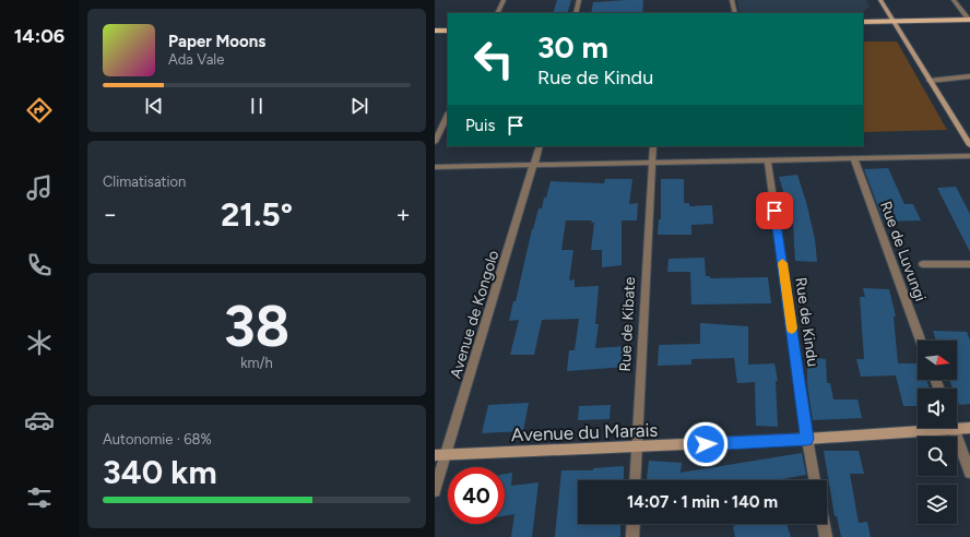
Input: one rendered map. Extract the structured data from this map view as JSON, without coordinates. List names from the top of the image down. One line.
{"streets":{"street":["Rue de Luvungi","Avenue de Kongolo","Rue de Kindu","Rue de Kibate","Avenue du Marais"]},"crossings":[["Avenue de Kongolo","Avenue du Marais"],["Rue de Kindu","Avenue du Marais"],["Rue de Kibate","Avenue du Marais"]],"north":"right","page":{"tabs":"14:06","turn":["30 m","Rue de Kindu"],"song":["Paper Moons","Ada Vale"],"then":"Puis","tile":["Climatisation",["38","km/h"],["Autonomie · 68%","340 km"]],"heat":["−","21.5°","+"],"limit":"40","trip":"14:07 · 1 min · 140 m"}}
